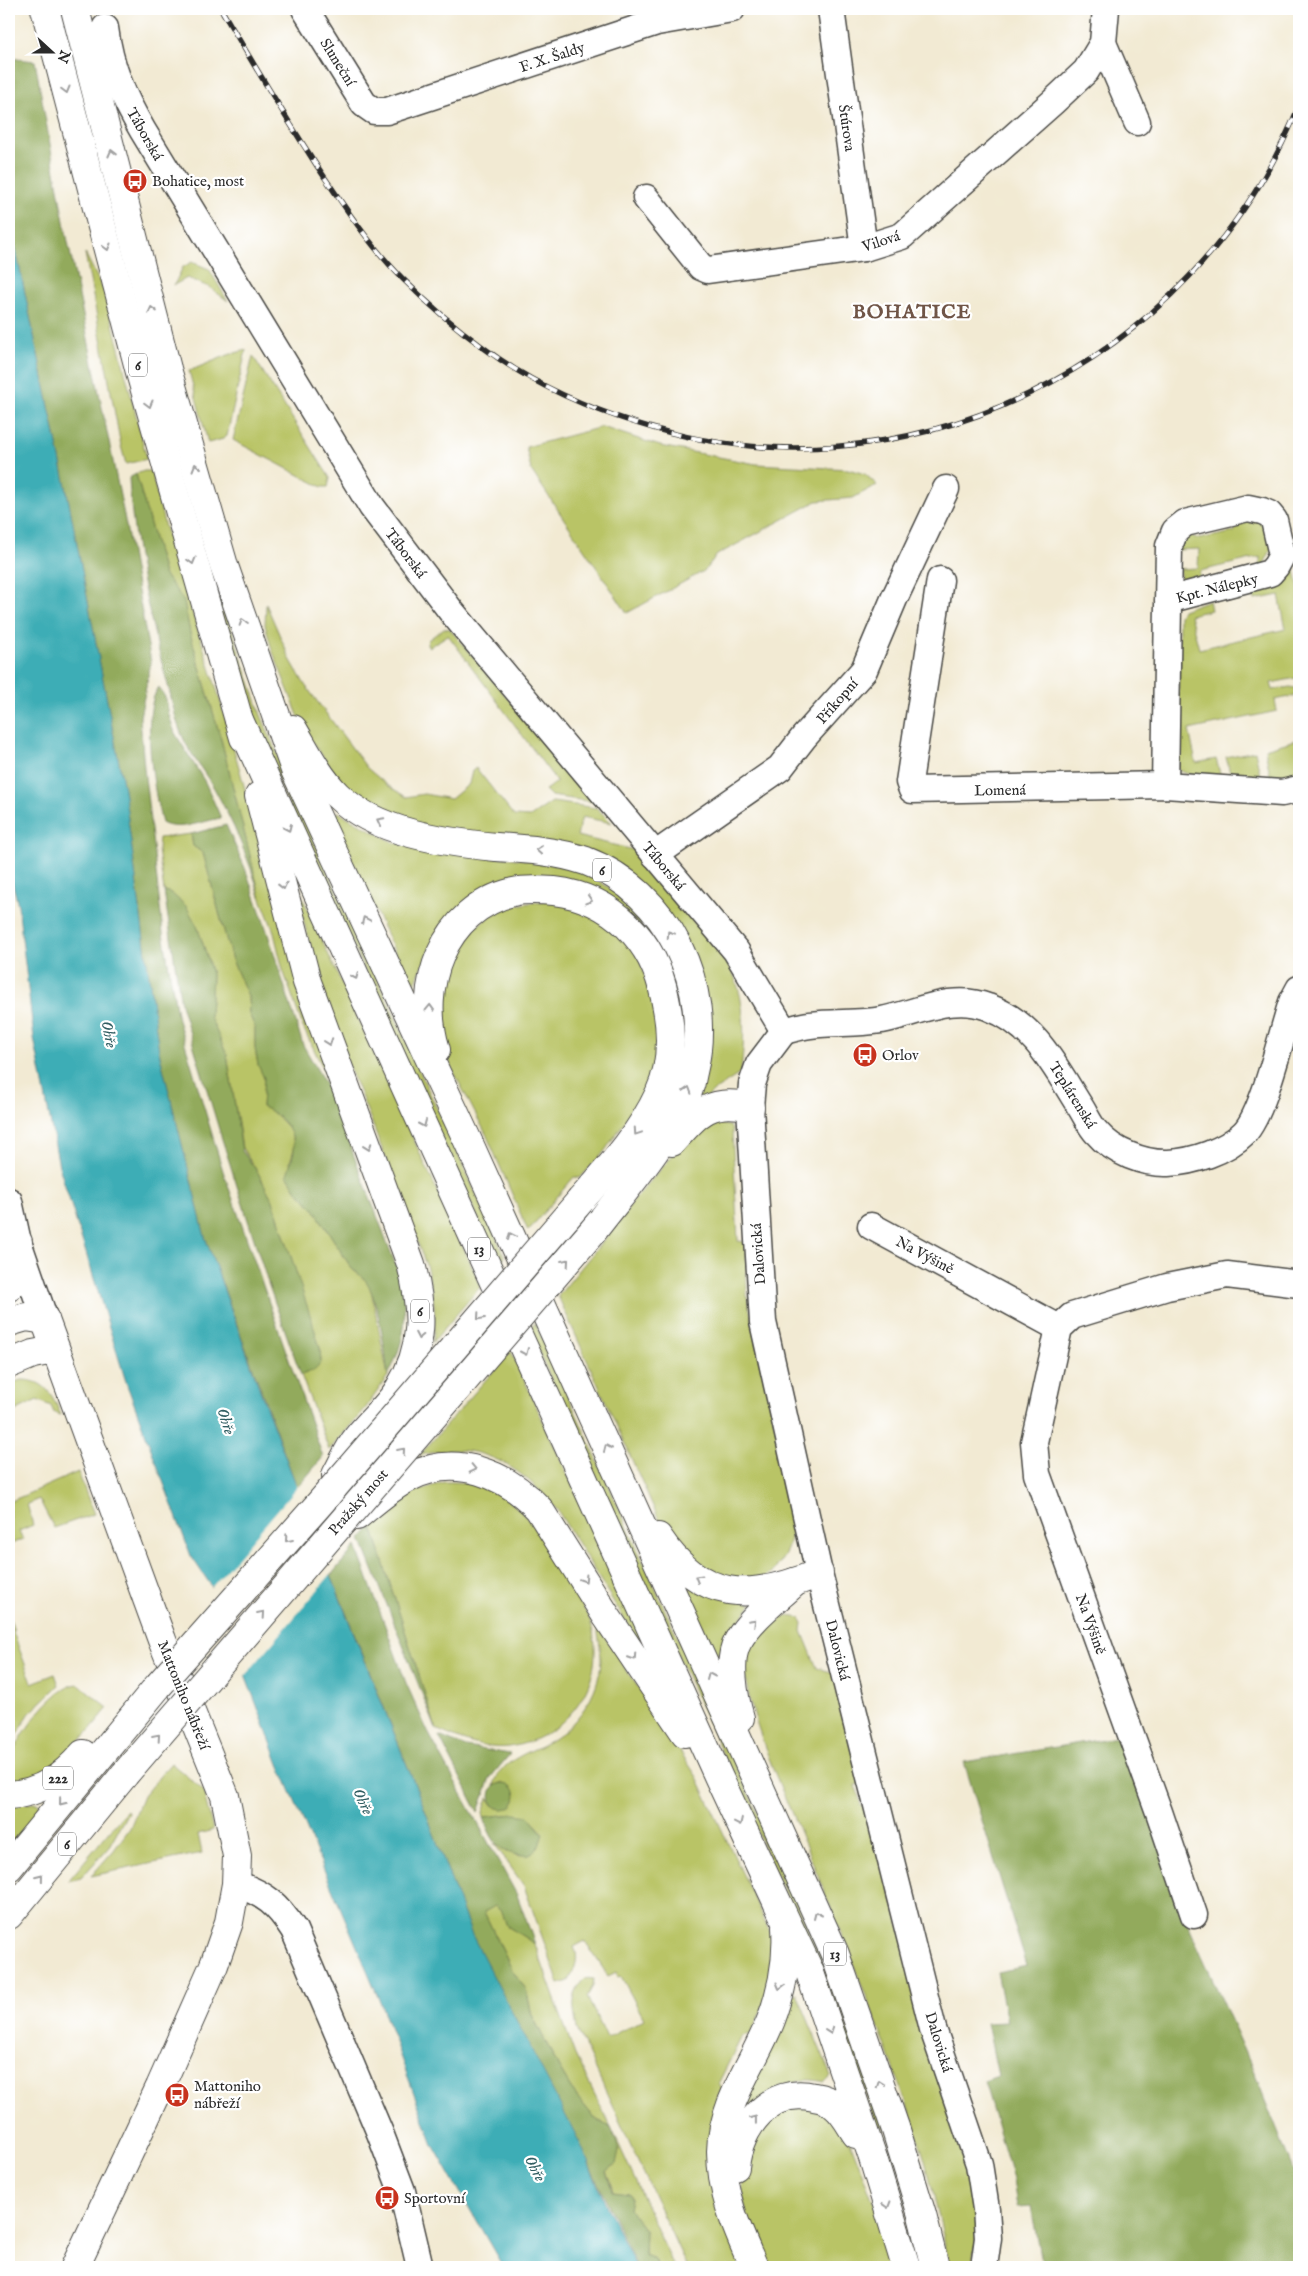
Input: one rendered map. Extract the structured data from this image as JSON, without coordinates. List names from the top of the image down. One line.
{"streets":{"main road":["6","13","Pražský most","Mattoniho nábřeží","222"],"street":["F. X. Šaldy","Sluneční","Štúrova","Táborská","Vilová","Kpt. Nálepky","Příkopní","Lomená","Teplárenská","Dalovická","Na Výšině"]},"crossings":[["F. X. Šaldy","Sluneční"],["Štúrova","Vilová"],["Táborská","Příkopní"],["Táborská","Teplárenská"],["Táborská","Dalovická"],["6","13"],["6","Pražský most"],["6","222"],["Kpt. Nálepky","Lomená"],["Teplárenská","Dalovická"],["13","Pražský most"],["Pražský most","222"]],"districts":["BOHATICE"],"water":["Ohře"],"places":{"bus stop":["Bohatice, most","Orlov","Mattoniho nábřeží","Sportovní"]},"north":"right"}
